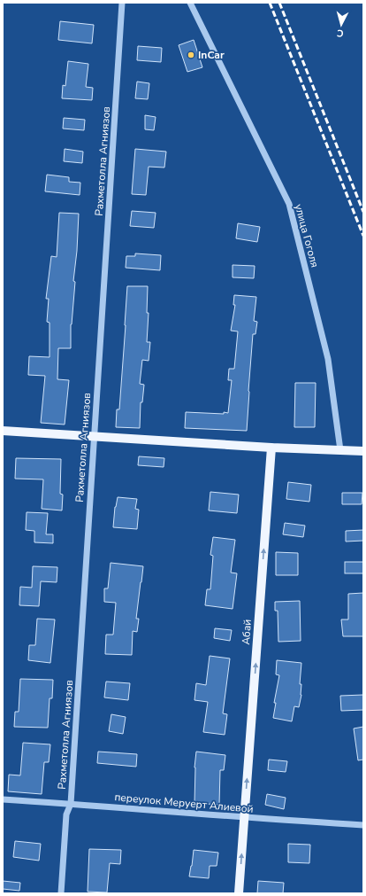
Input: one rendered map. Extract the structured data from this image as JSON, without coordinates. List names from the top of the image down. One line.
{"streets":{"main road":["Абай"],"street":["Рахметолла Агниязов","улица Гоголя","переулок Меруерт Алиевой"]},"crossings":[["Рахметолла Агниязов","переулок Меруерт Алиевой"],["Абай","переулок Меруерт Алиевой"]],"one_way":["Абай"],"places":["InCar"],"north":"bottom"}
